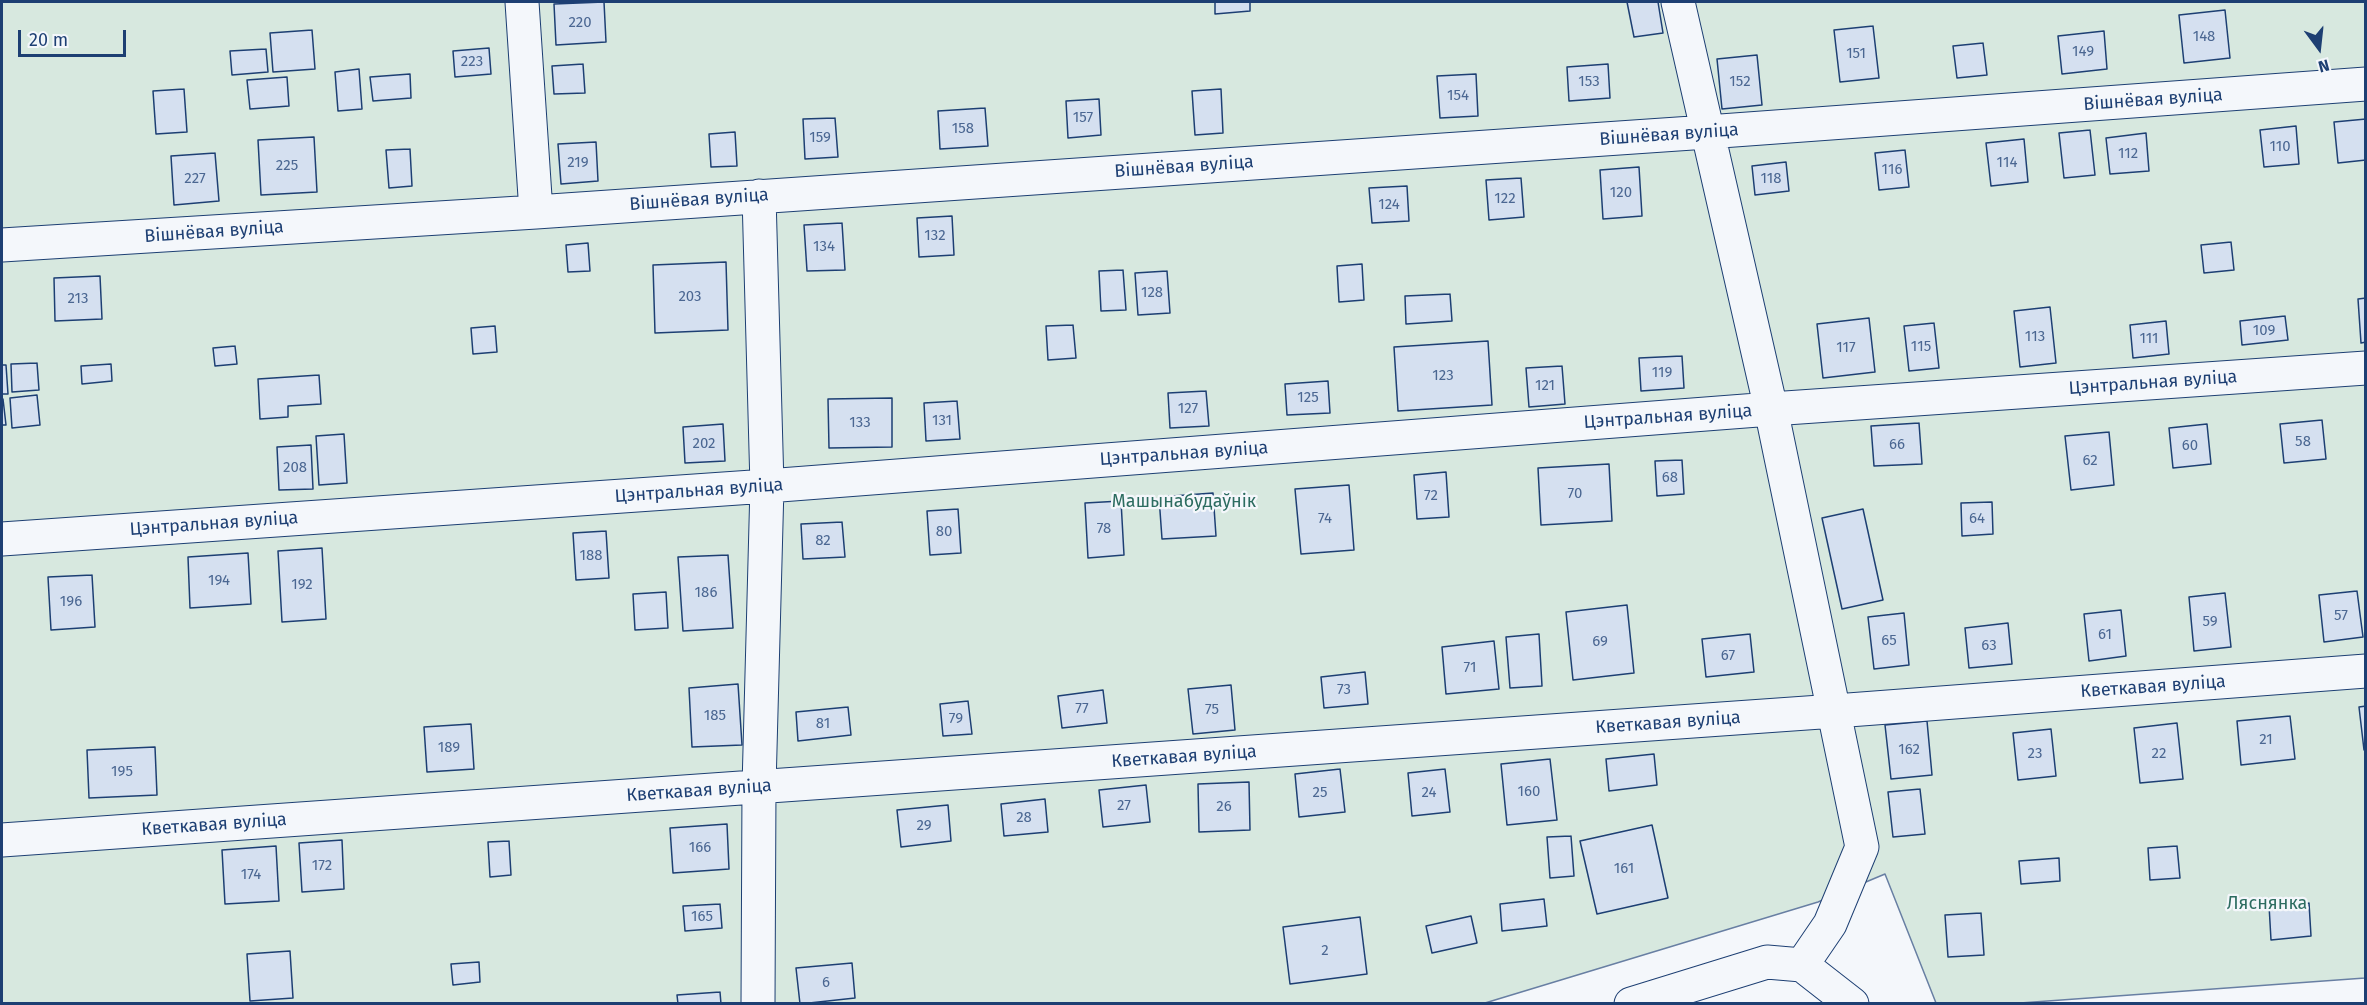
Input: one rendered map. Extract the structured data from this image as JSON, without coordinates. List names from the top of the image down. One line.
{"streets":{"street":["Вішнёвая вуліца","Цэнтральная вуліца","Кветкавая вуліца"]},"parks":["Машынабудаўнік","Ляснянка"],"house_numbers":["220","148","149","151","223","153","152","154","157","158","159","110","112","219","114","225","116","227","118","120","122","124","132","134","128","203","213","109","113","111","115","117","119","123","121","125","127","131","133","58","202","66","60","62","208","68","70","72","74","64","78","80","82","188","194","192","186","196","57","59","61","65","69","63","67","71","73","77","75","185","79","81","21","189","162","23","22","195","160","25","24","27","26","28","29","166","172","161","174","165","2","6"],"scale_bar":"20 m","north":"bottom"}
